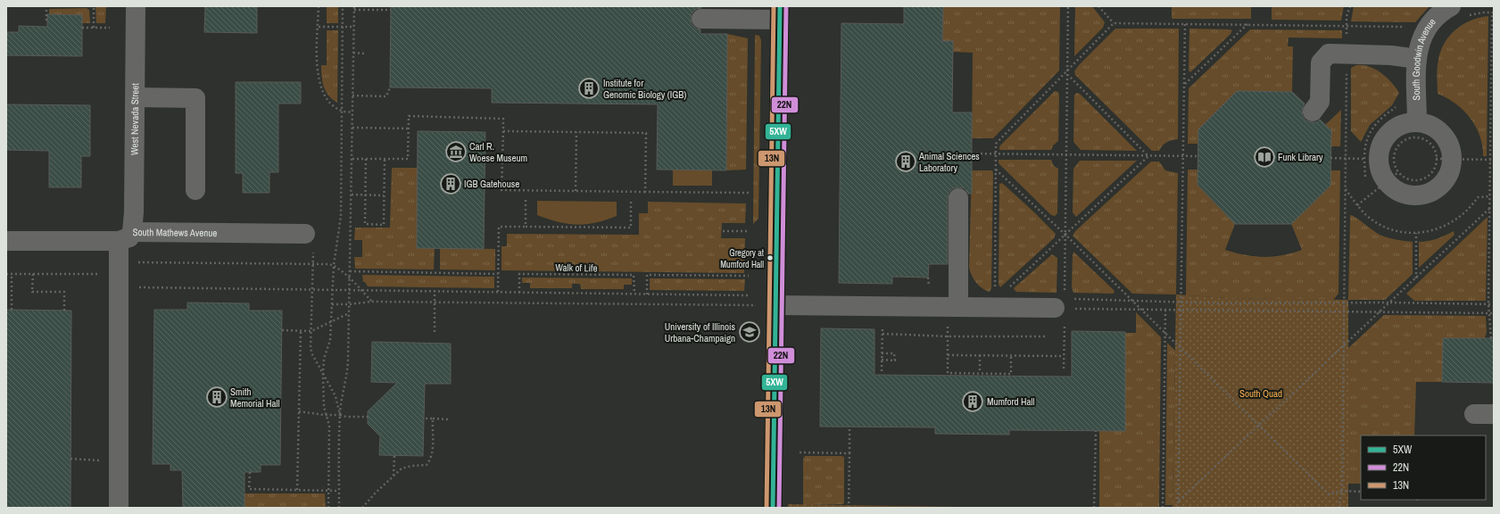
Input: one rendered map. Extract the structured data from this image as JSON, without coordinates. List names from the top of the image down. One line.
{"streets":{"street":["South Goodwin Avenue","West Nevada Street","South Mathews Avenue"],"path":["Walk of Life"]},"crossings":[["West Nevada Street","South Mathews Avenue"]],"parks":["South Quad"],"places":{"building":["Institute for Genomic Biology (IGB)","Animal Sciences Laboratory","IGB Gatehouse","Smith Memorial Hall","Mumford Hall"],"museum":["Carl R. Woese Museum"],"library":["Funk Library"],"other":["Gregory at Mumford Hall"],"school or university":["University of Illinois Urbana-Champaign"]},"lines":["transit line 5XW","transit line 22N","transit line 13N"],"legend":["5XW","22N","13N"]}
